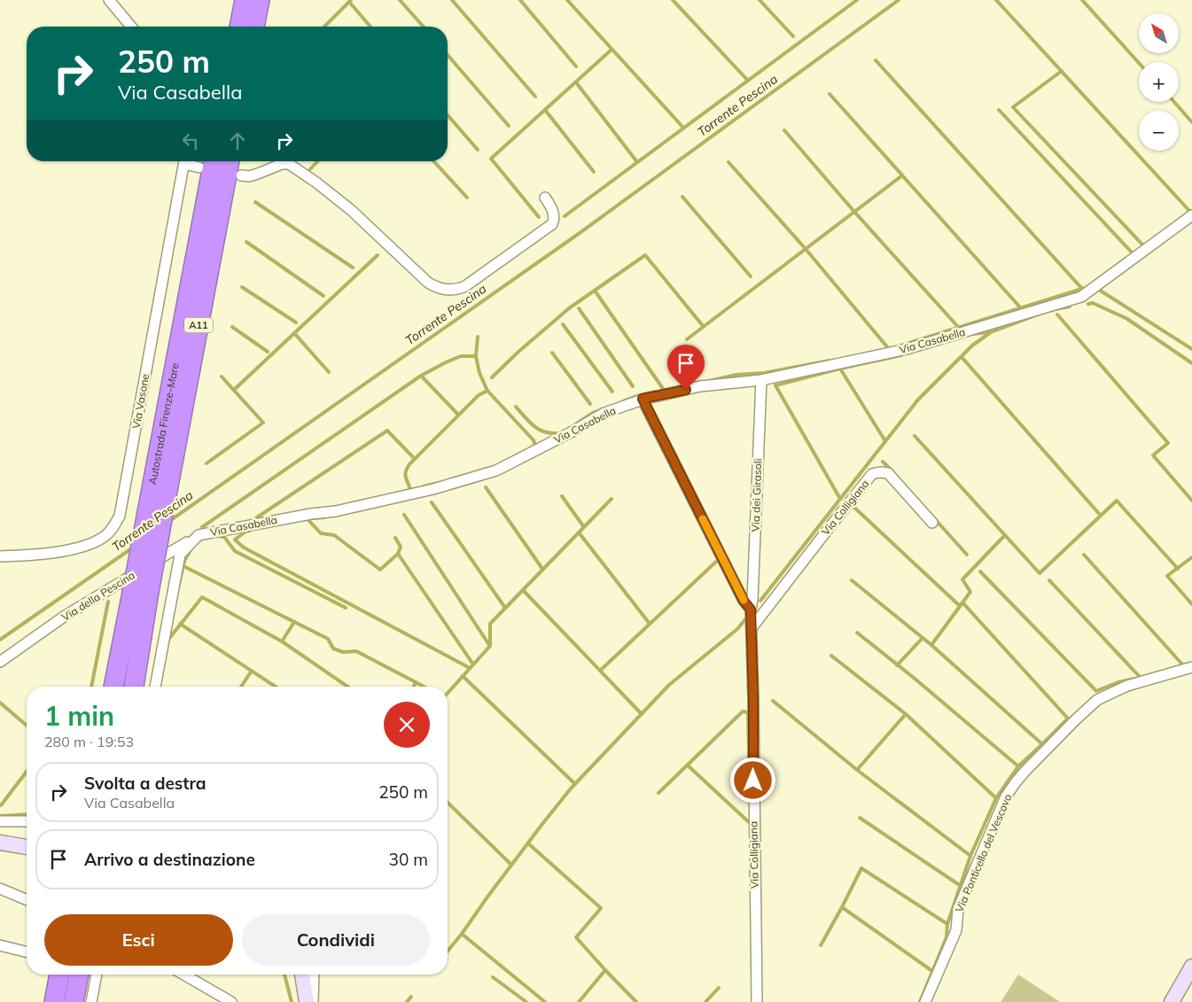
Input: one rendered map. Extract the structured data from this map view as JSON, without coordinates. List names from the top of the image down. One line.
{"streets":{"highway":["A11","Autostrada Firenze-Mare"],"street":["Via Casabella","Via Vasone","Via dei Girasoli","Via Colligiana","Via della Pescina","Via Ponticello del Vescovo"]},"crossings":[["Via Casabella","Via dei Girasoli"],["Via Casabella","Via della Pescina"],["Via dei Girasoli","Via Colligiana"]],"water":["Torrente Pescina"],"north":"top left","page":{"map_buttons":["+","−"],"turn":["250 m","Via Casabella"],"heading":["1 min","280 m · 19:53"],"list":[{"name":"Svolta a destra","note":"Via Casabella","value":"250 m"},{"name":"Arrivo a destinazione","value":"30 m"}],"buttons":["Esci","Condividi"]}}
